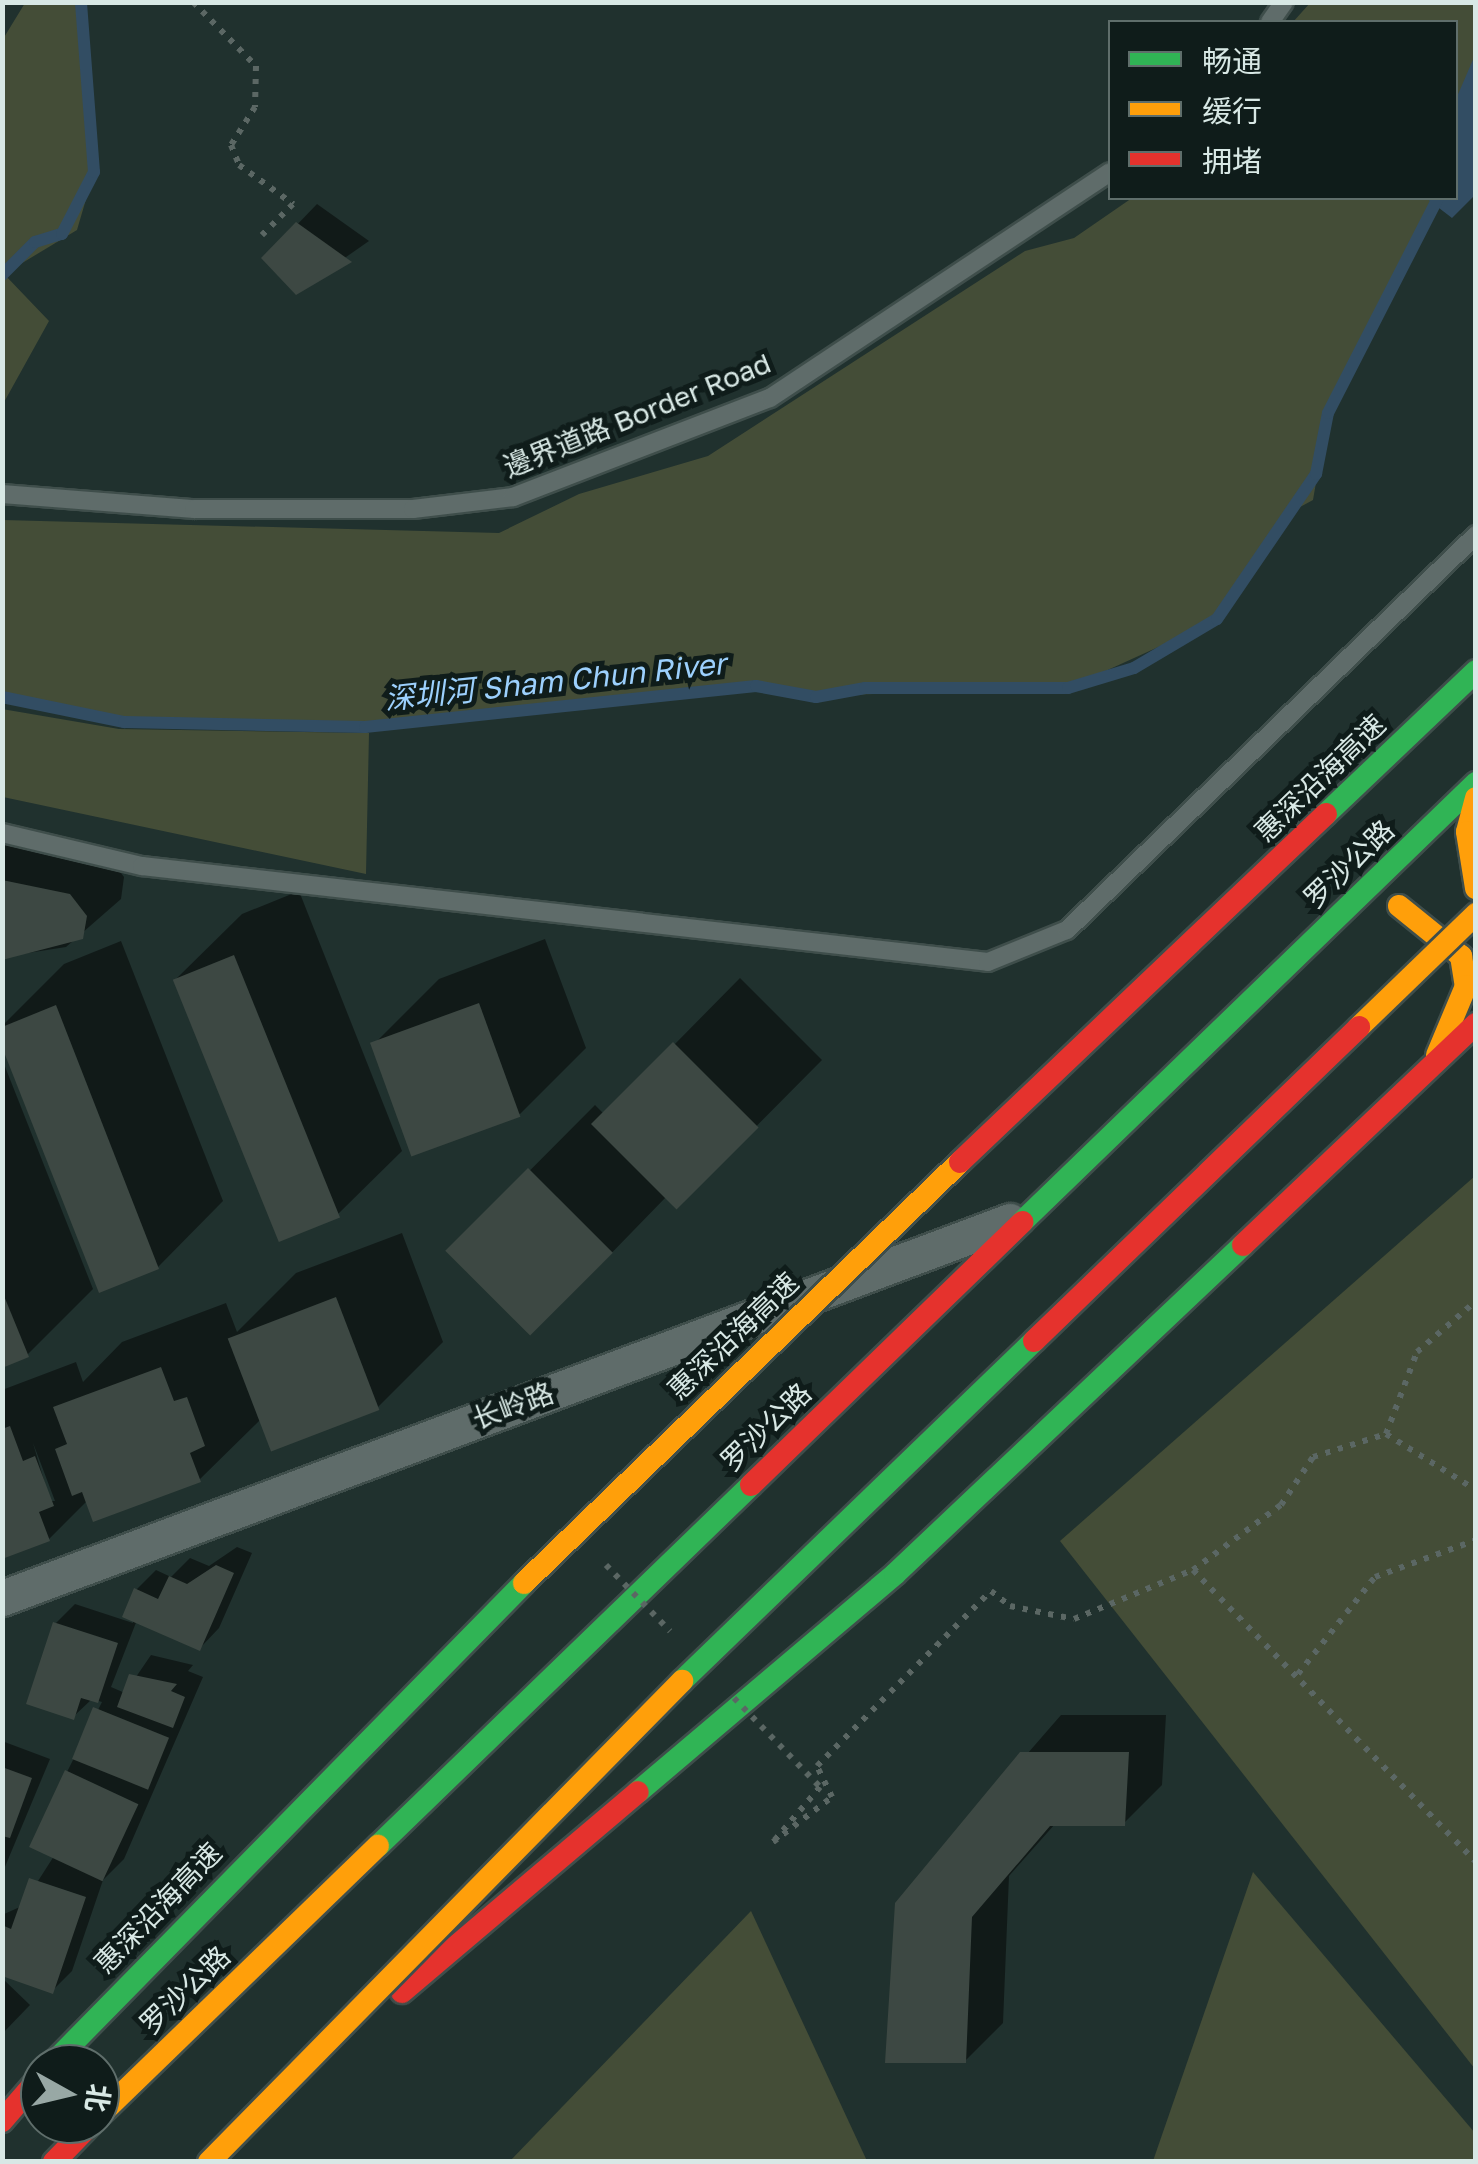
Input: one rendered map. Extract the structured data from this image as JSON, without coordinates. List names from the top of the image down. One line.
{"streets":{"main road":["惠深沿海高速","罗沙公路"],"street":["长岭路"],"lane":["邊界道路 Border Road"]},"crossings":[["罗沙公路","长岭路"]],"water":["深圳河 Sham Chun River"],"legend":["畅通","缓行","拥堵"],"north":"right"}
